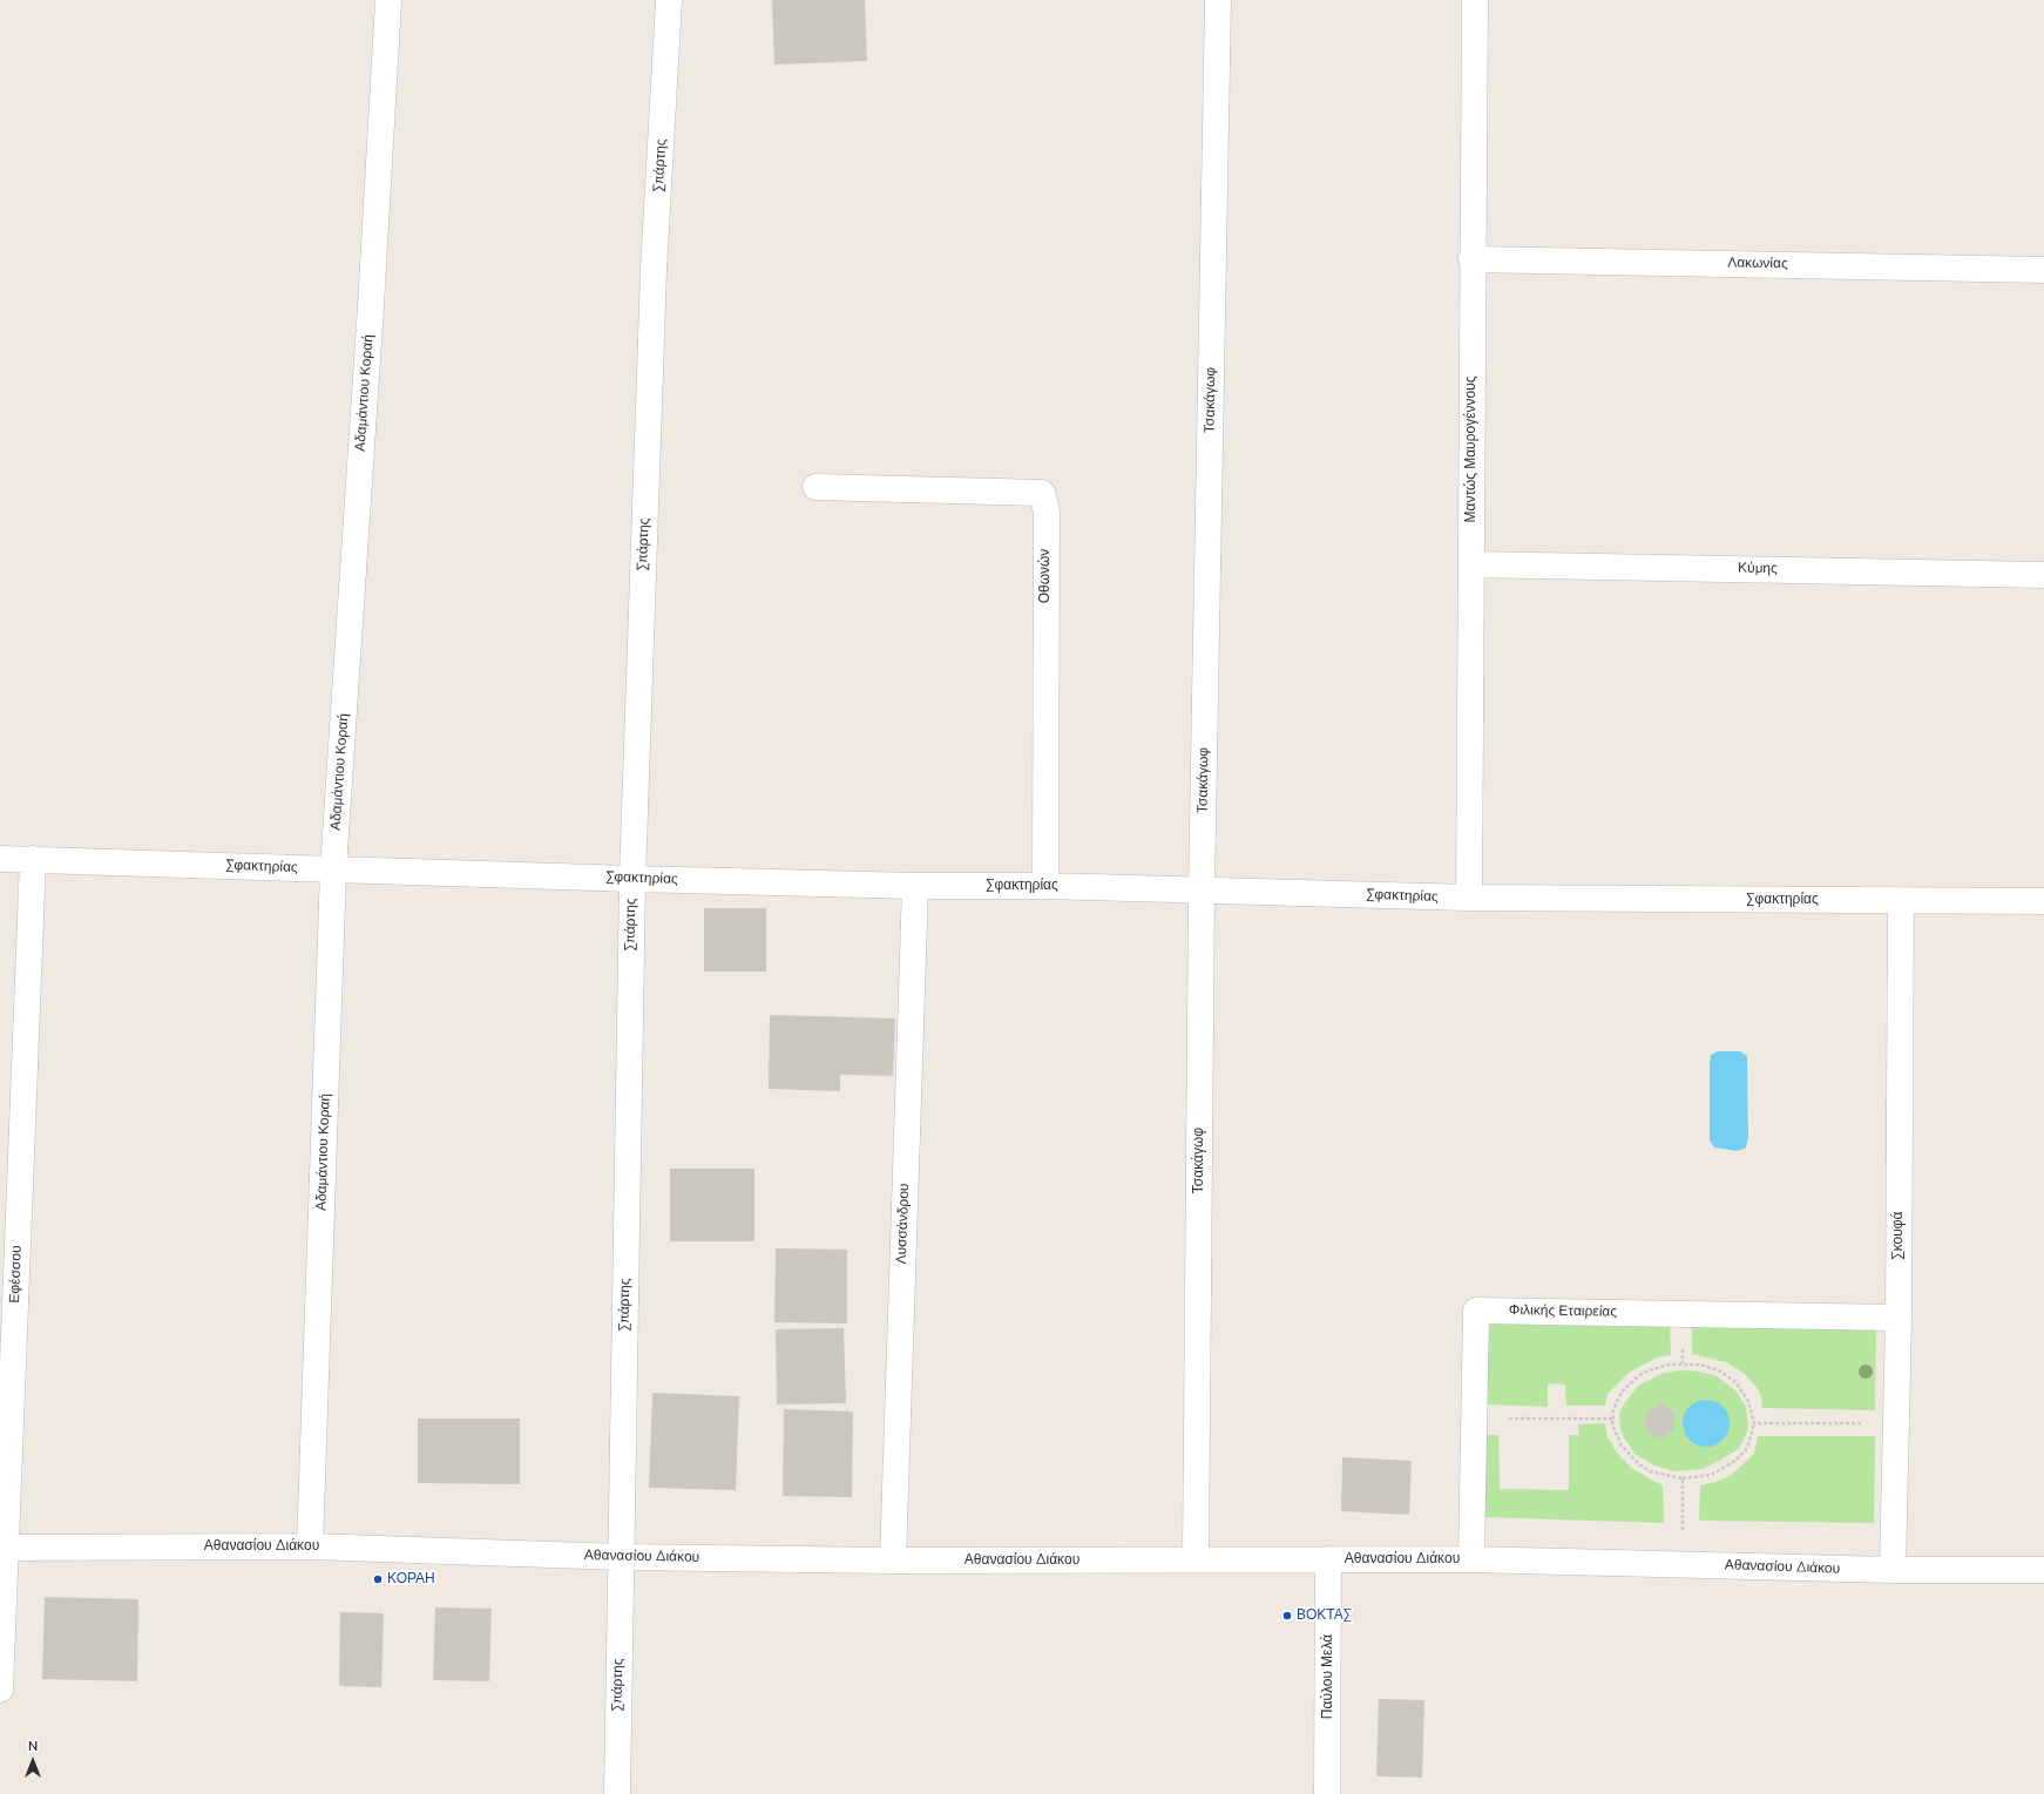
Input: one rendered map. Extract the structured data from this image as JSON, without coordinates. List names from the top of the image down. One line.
{"streets":{"street":["Σπάρτης","Λακωνίας","Αδαμάντιου Κοραή","Τσακάγωφ","Μαντώς Μαυρογέννους","Κύμης","Οθωνών","Σφακτηρίας","Λυσσάνδρου","Σκουφά","Εφέσσου","Φιλικής Εταιρείας","Αθανασίου Διάκου","Παύλου Μελά"]},"crossings":[["Σπάρτης","Σφακτηρίας"],["Σπάρτης","Αθανασίου Διάκου"],["Λακωνίας","Μαντώς Μαυρογέννους"],["Αδαμάντιου Κοραή","Σφακτηρίας"],["Αδαμάντιου Κοραή","Αθανασίου Διάκου"],["Τσακάγωφ","Σφακτηρίας"],["Τσακάγωφ","Αθανασίου Διάκου"],["Μαντώς Μαυρογέννους","Κύμης"],["Μαντώς Μαυρογέννους","Σφακτηρίας"],["Οθωνών","Σφακτηρίας"],["Σφακτηρίας","Λυσσάνδρου"],["Σφακτηρίας","Σκουφά"],["Σφακτηρίας","Εφέσσου"],["Λυσσάνδρου","Αθανασίου Διάκου"],["Σκουφά","Φιλικής Εταιρείας"],["Σκουφά","Αθανασίου Διάκου"],["Εφέσσου","Αθανασίου Διάκου"],["Φιλικής Εταιρείας","Αθανασίου Διάκου"],["Αθανασίου Διάκου","Παύλου Μελά"]],"places":["ΚΟΡΑΗ","ΒΟΚΤΑΣ"],"north":"top"}
